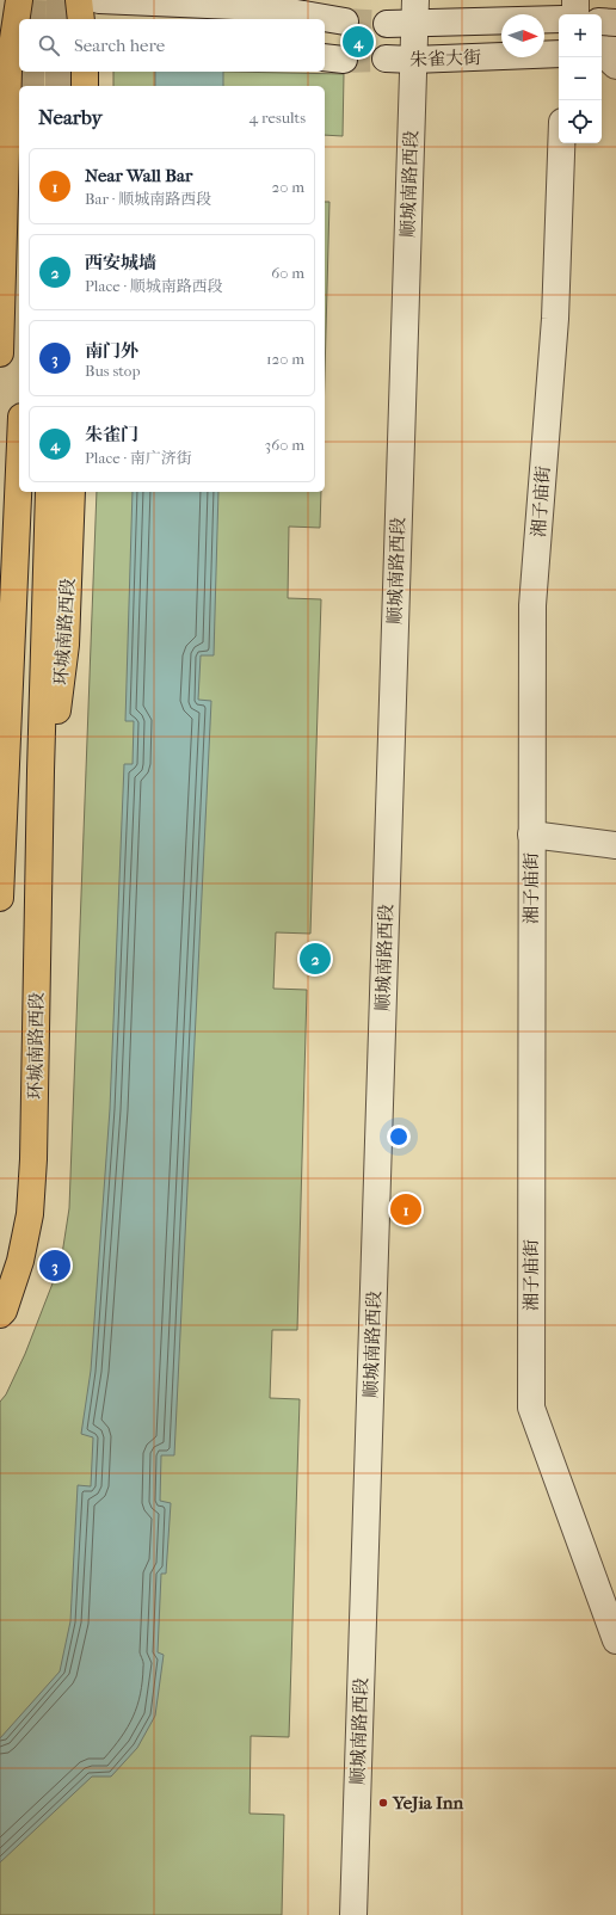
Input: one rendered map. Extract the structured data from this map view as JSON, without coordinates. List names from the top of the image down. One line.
{"streets":{"main road":["环城南路西段"],"street":["朱雀大街","顺城南路西段","湘子庙街"]},"crossings":[["朱雀大街","顺城南路西段"]],"places":["YeJia Inn"],"north":"right","page":{"map_buttons":["+","−"],"search":"Search here","pins":["4","2","1","3"],"heading":["Nearby","4 results"],"list":[{"mark":"1","name":"Near Wall Bar","note":"Bar · 顺城南路西段","value":"20 m"},{"mark":"2","name":"西安城墙","note":"Place · 顺城南路西段","value":"60 m"},{"mark":"3","name":"南门外","note":"Bus stop","value":"120 m"},{"mark":"4","name":"朱雀门","note":"Place · 南广济街","value":"360 m"}]}}
